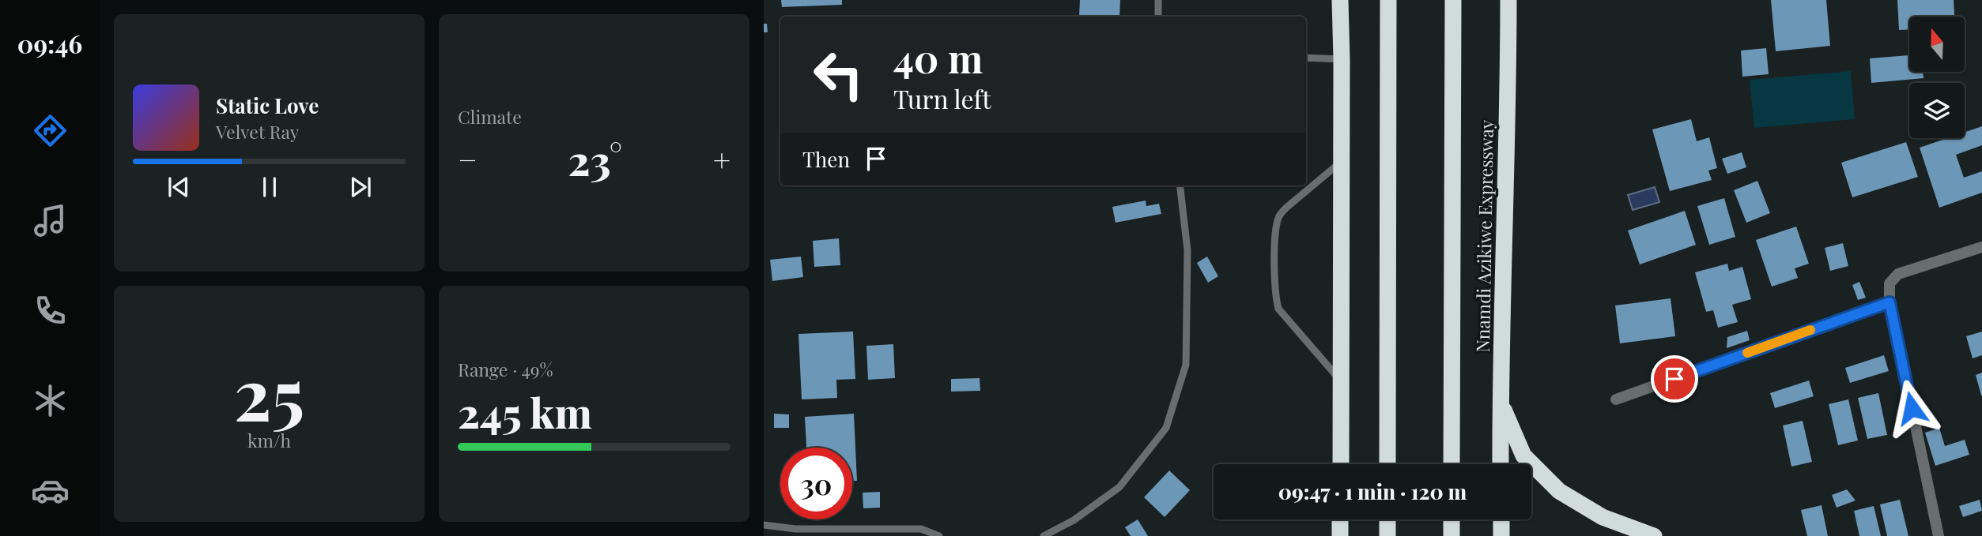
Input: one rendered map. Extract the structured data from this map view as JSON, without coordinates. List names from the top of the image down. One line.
{"streets":{"highway":["Nnamdi Azikiwe Expressway"]},"north":"top","page":{"tabs":"09:46","tile":["Climate",["25","km/h"],["Range · 49%","245 km"]],"turn":["40 m","Turn left"],"song":["Static Love","Velvet Ray"],"then":"Then","heat":["−","23°","+"],"limit":"30","trip":"09:47 · 1 min · 120 m"}}
